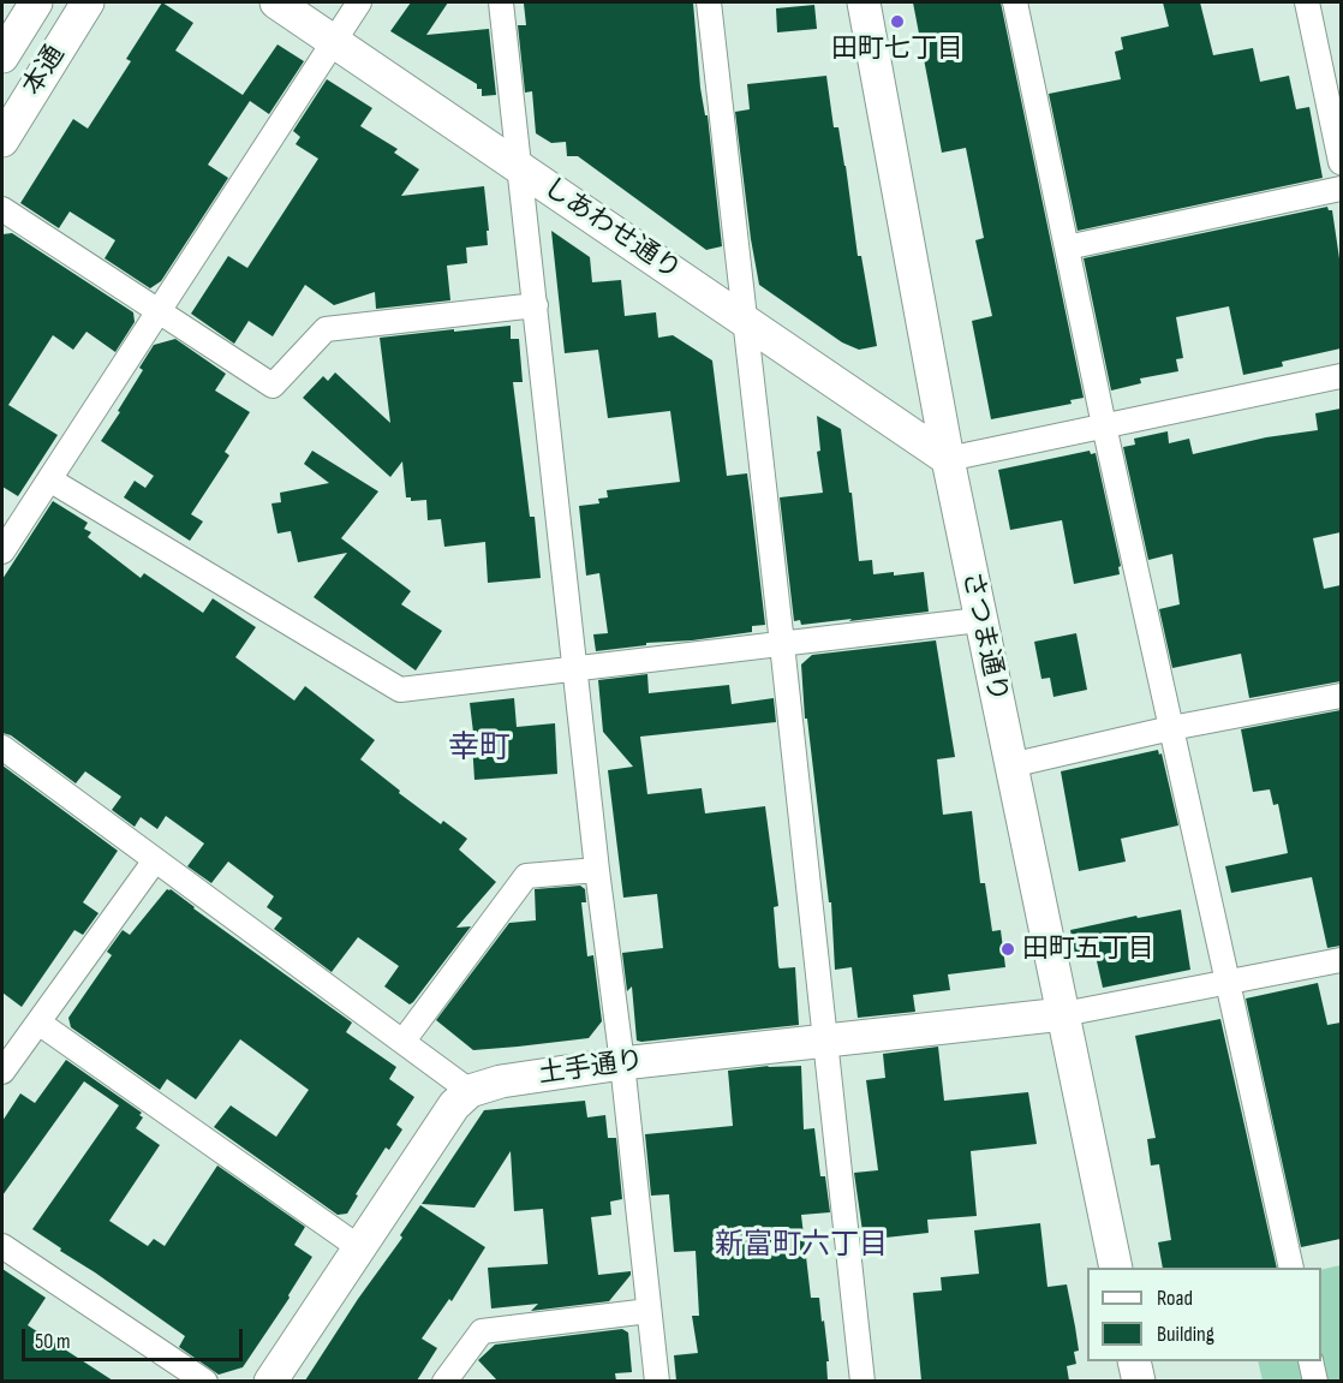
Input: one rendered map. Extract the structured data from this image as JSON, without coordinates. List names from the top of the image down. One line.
{"streets":{"street":["本通","しあわせ通り","さつま通り","土手通り"]},"crossings":[["しあわせ通り","さつま通り"],["さつま通り","土手通り"]],"districts":["幸町","新富町六丁目"],"places":["田町七丁目","田町五丁目"],"legend":["Road","Building"],"scale_bar":"50 m"}
